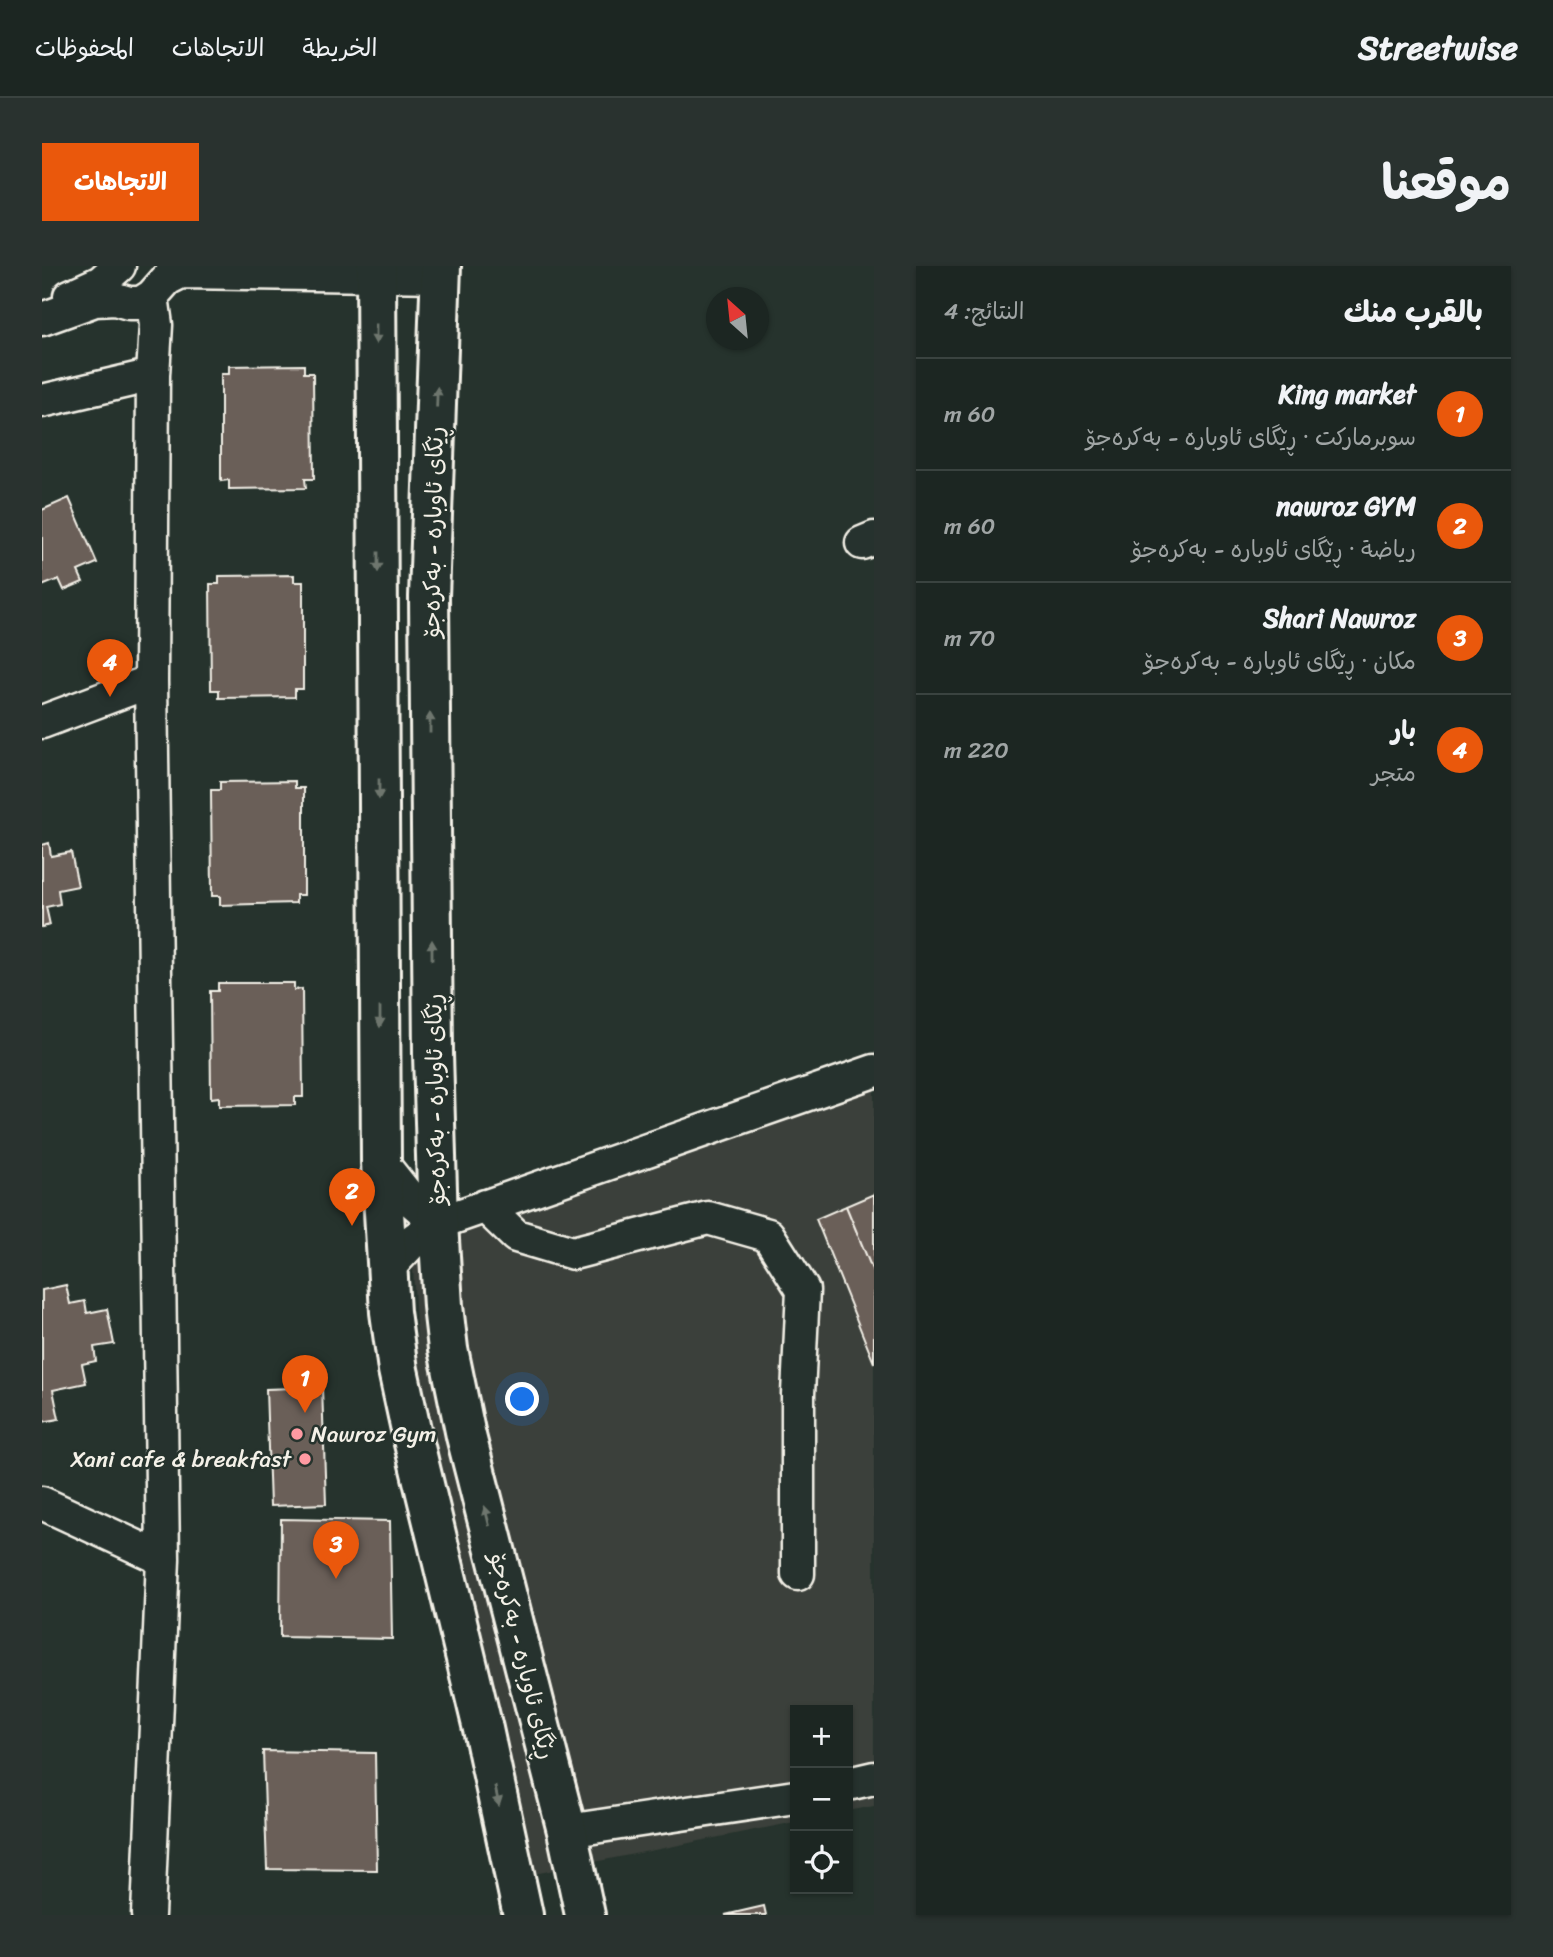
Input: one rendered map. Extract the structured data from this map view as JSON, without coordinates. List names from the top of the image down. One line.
{"streets":{"main road":["ڕێگای ئاوبارە - بەکرەجۆ"]},"places":["Nawroz Gym","Xani cafe & breakfast"],"north":"top left","page":{"header":"Streetwise","nav":["الخريطة","الاتجاهات","المحفوظات"],"title":"موقعنا","buttons":"الاتجاهات","heading":["بالقرب منك","النتائج: 4"],"list":[{"mark":"1","name":"King market","note":"سوبرماركت · ڕێگای ئاوبارە - بەکرەجۆ","value":"60 m"},{"mark":"2","name":"nawroz GYM","note":"رياضة · ڕێگای ئاوبارە - بەکرەجۆ","value":"60 m"},{"mark":"3","name":"Shari Nawroz","note":"مكان · ڕێگای ئاوبارە - بەکرەجۆ","value":"70 m"},{"mark":"4","name":"بار","note":"متجر","value":"220 m"}],"pins":["4","2","1","3"],"map_buttons":["+","−"]}}
